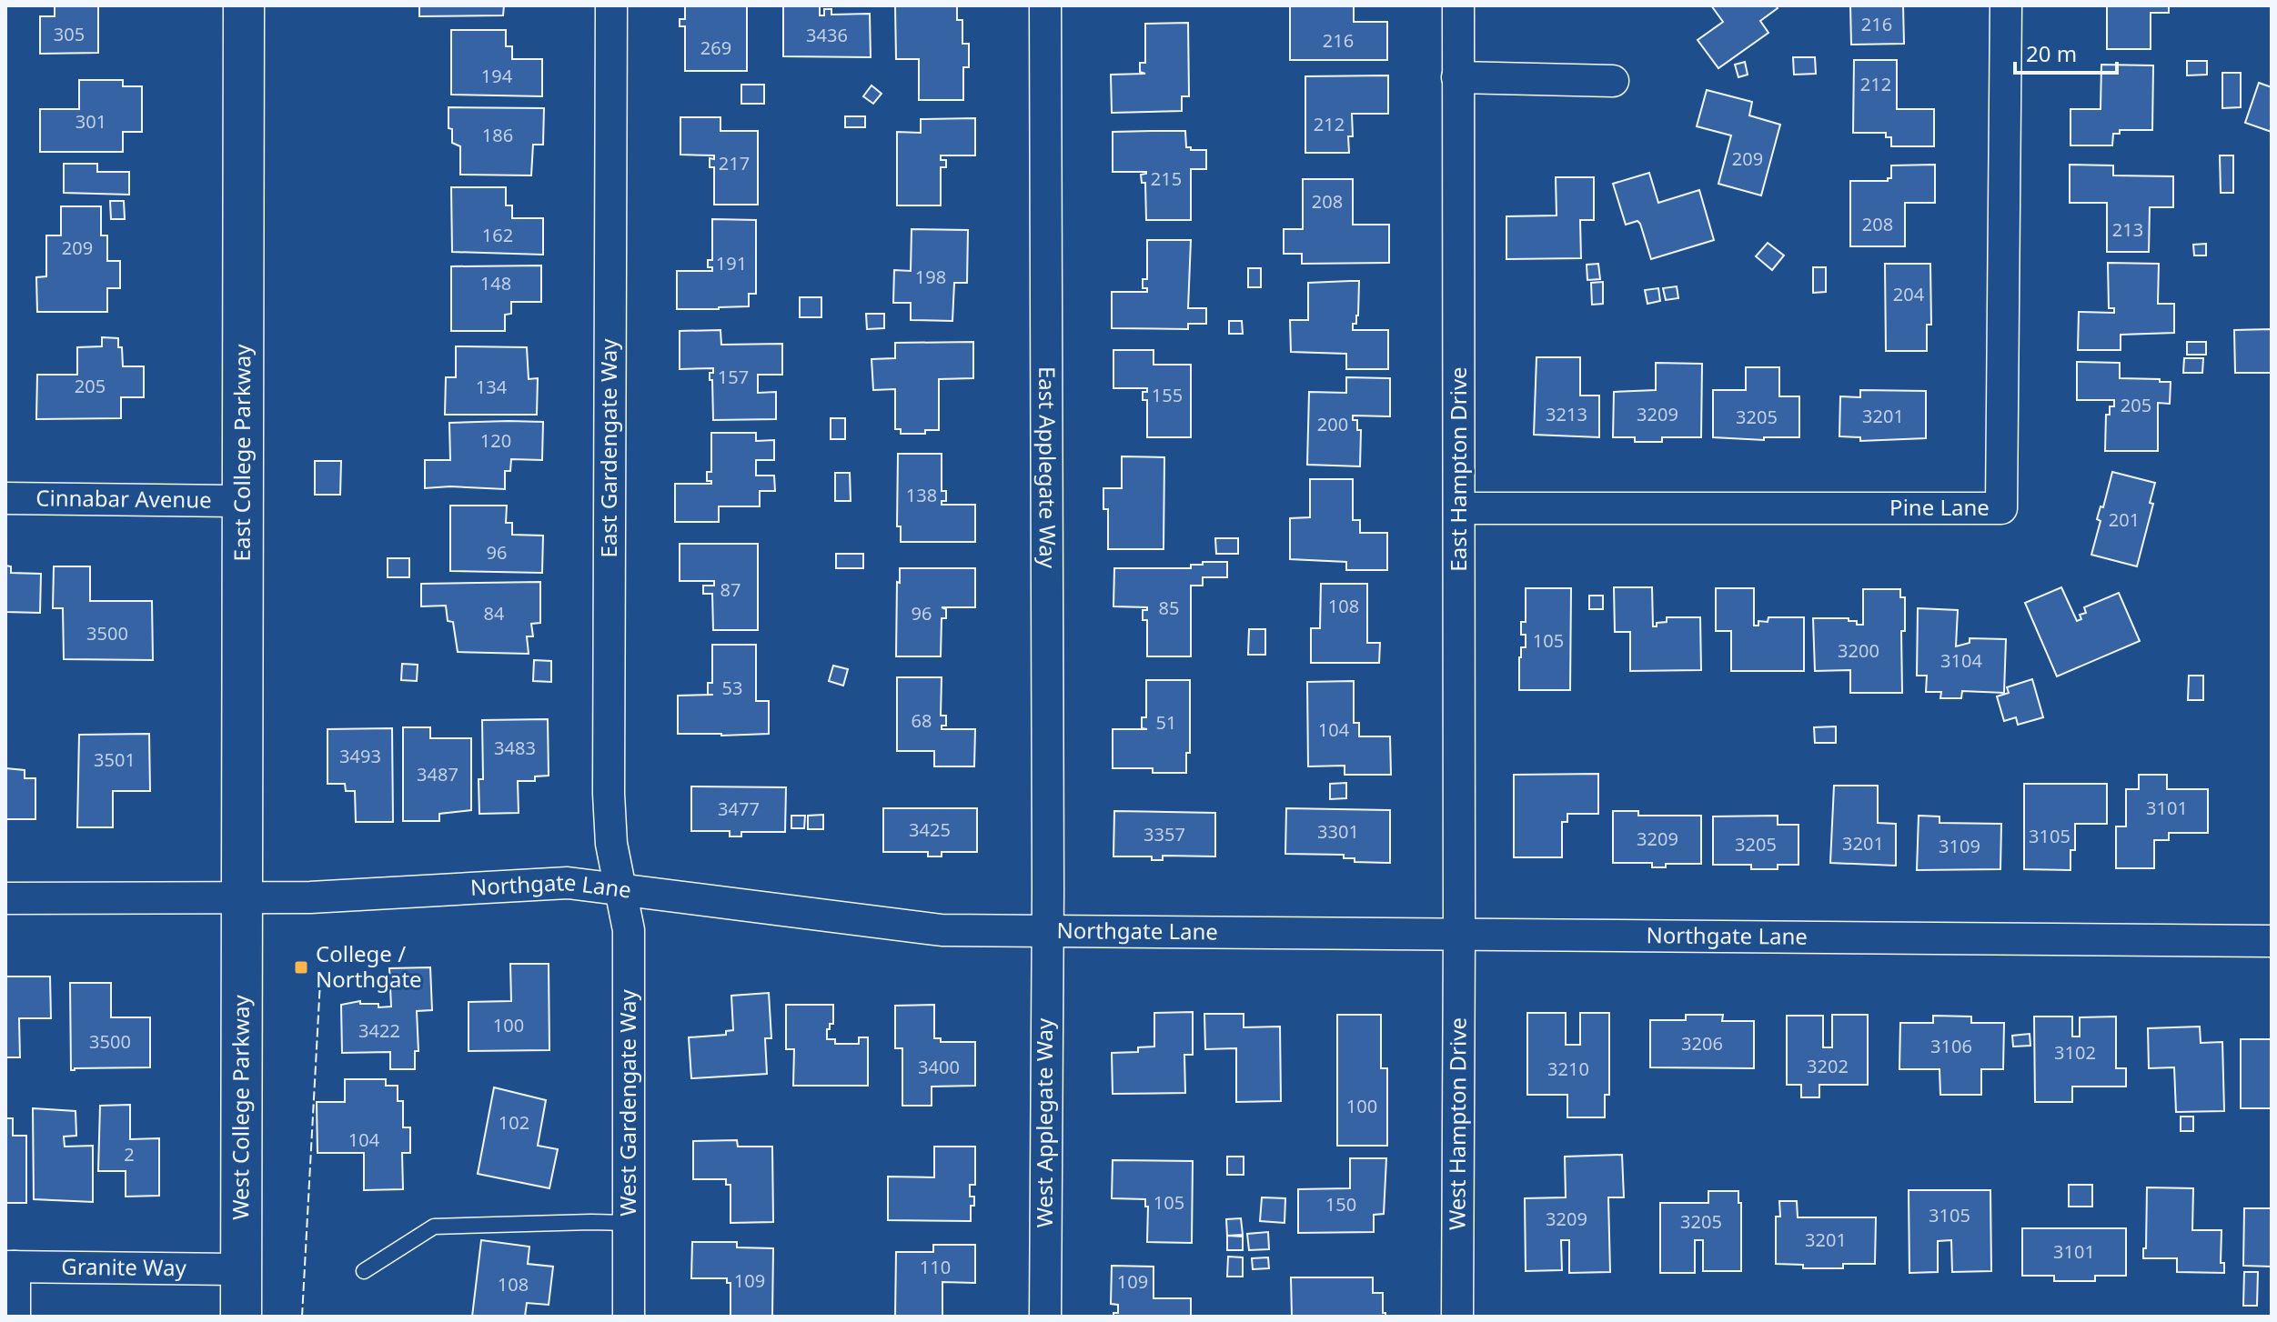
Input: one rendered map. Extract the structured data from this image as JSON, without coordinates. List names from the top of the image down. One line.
{"streets":{"main road":["East College Parkway","West College Parkway"],"street":["East Gardengate Way","East Applegate Way","East Hampton Drive","Cinnabar Avenue","Pine Lane","Northgate Lane","West Gardengate Way","West Applegate Way","West Hampton Drive","Granite Way"]},"crossings":[["East Gardengate Way","Northgate Lane"],["East Gardengate Way","West Gardengate Way"],["East College Parkway","Cinnabar Avenue"],["East College Parkway","Northgate Lane"],["East College Parkway","West College Parkway"],["East Applegate Way","Northgate Lane"],["East Applegate Way","West Applegate Way"],["East Hampton Drive","Pine Lane"],["East Hampton Drive","Northgate Lane"],["East Hampton Drive","West Hampton Drive"],["Northgate Lane","West Gardengate Way"],["Northgate Lane","West College Parkway"],["Northgate Lane","West Applegate Way"],["Northgate Lane","West Hampton Drive"],["West College Parkway","Granite Way"]],"places":{"transit":["College / Northgate"]},"house_numbers":["216","305","3436","216","269","194","212","301","212","186","209","217","215","208","208","213","162","209","191","198","148","204","157","205","134","155","205","3213","3209","3201","3205","200","120","138","201","96","87","108","85","84","96","3500","105","3200","3104","53","68","51","104","3483","3493","3501","3487","3101","3477","3425","3301","3357","3105","3209","3201","3205","3109","100","3422","3500","3206","3106","3102","3202","3400","3210","100","102","104","2","105","150","3105","3209","3205","3201","3101","110","109","109","108"],"scale_bar":"20 m"}
